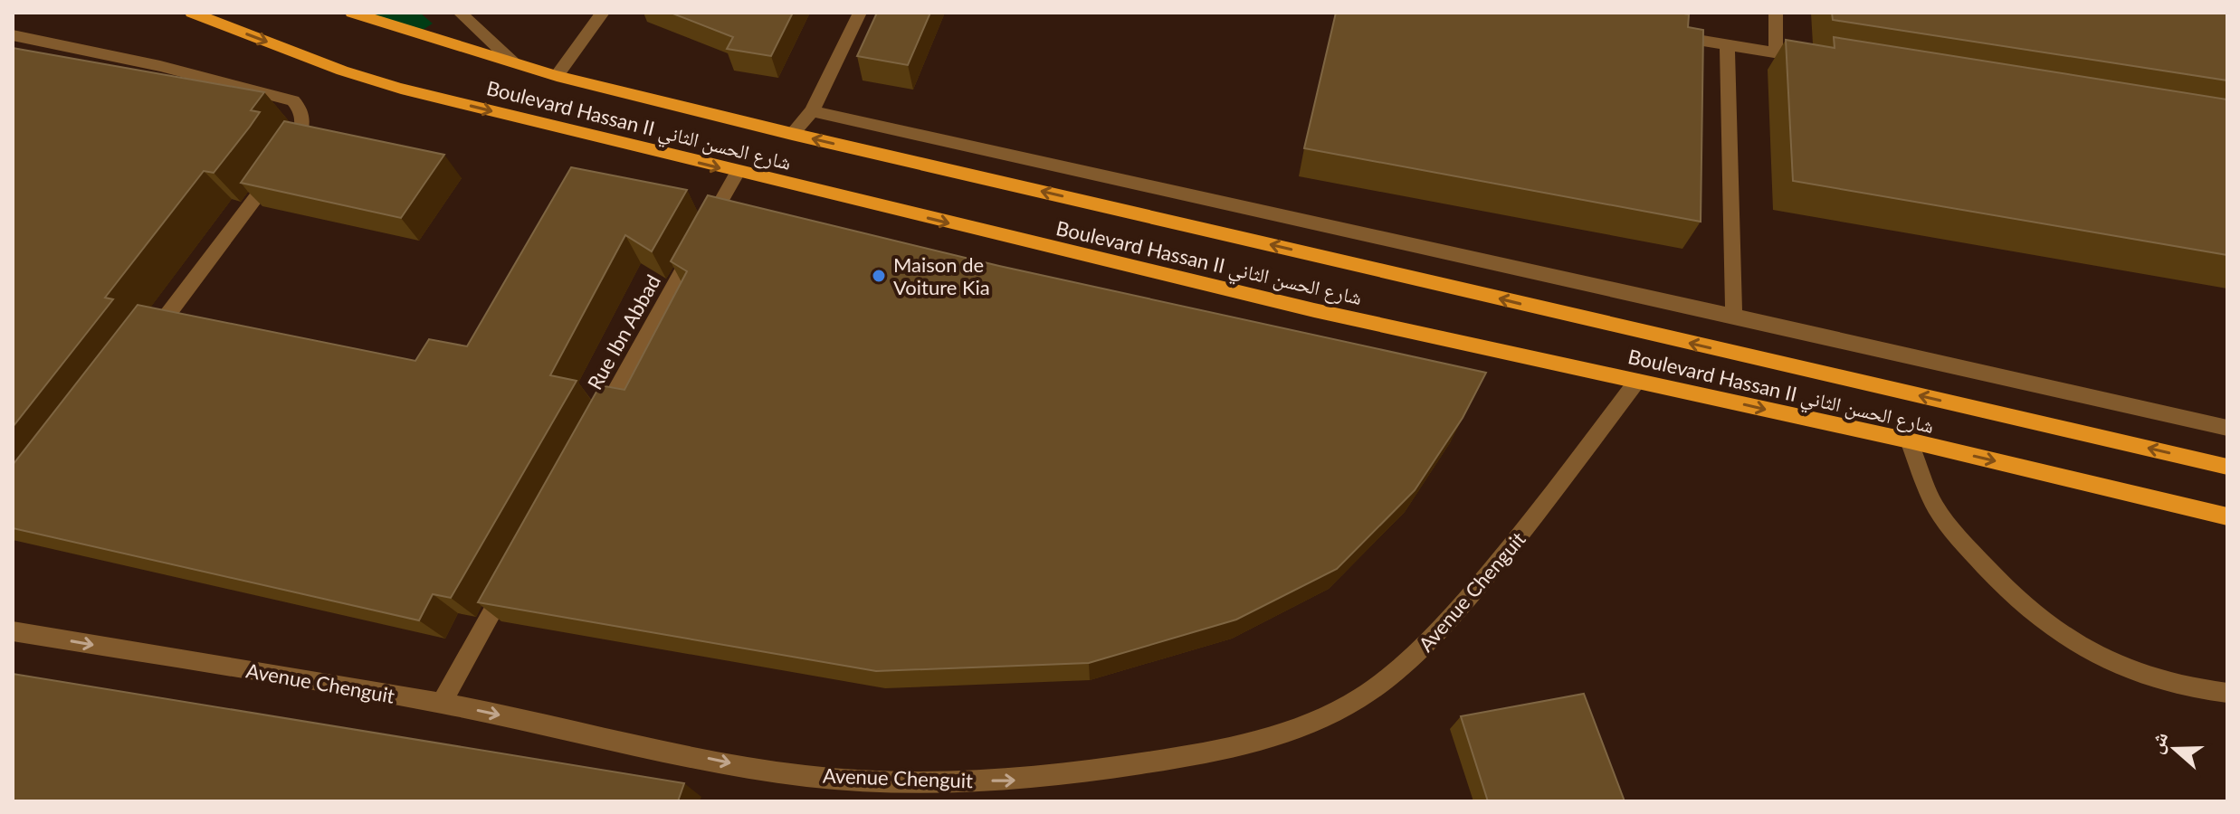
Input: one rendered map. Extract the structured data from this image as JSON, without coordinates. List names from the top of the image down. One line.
{"streets":{"main road":["Boulevard Hassan II شارع الحسن الثاني"],"street":["Rue Ibn Abbad","Avenue Chenguit"]},"crossings":[["Boulevard Hassan II شارع الحسن الثاني","Rue Ibn Abbad"],["Boulevard Hassan II شارع الحسن الثاني","Avenue Chenguit"]],"one_way":["Avenue Chenguit"],"places":["Maison de Voiture Kia"],"north":"left"}
